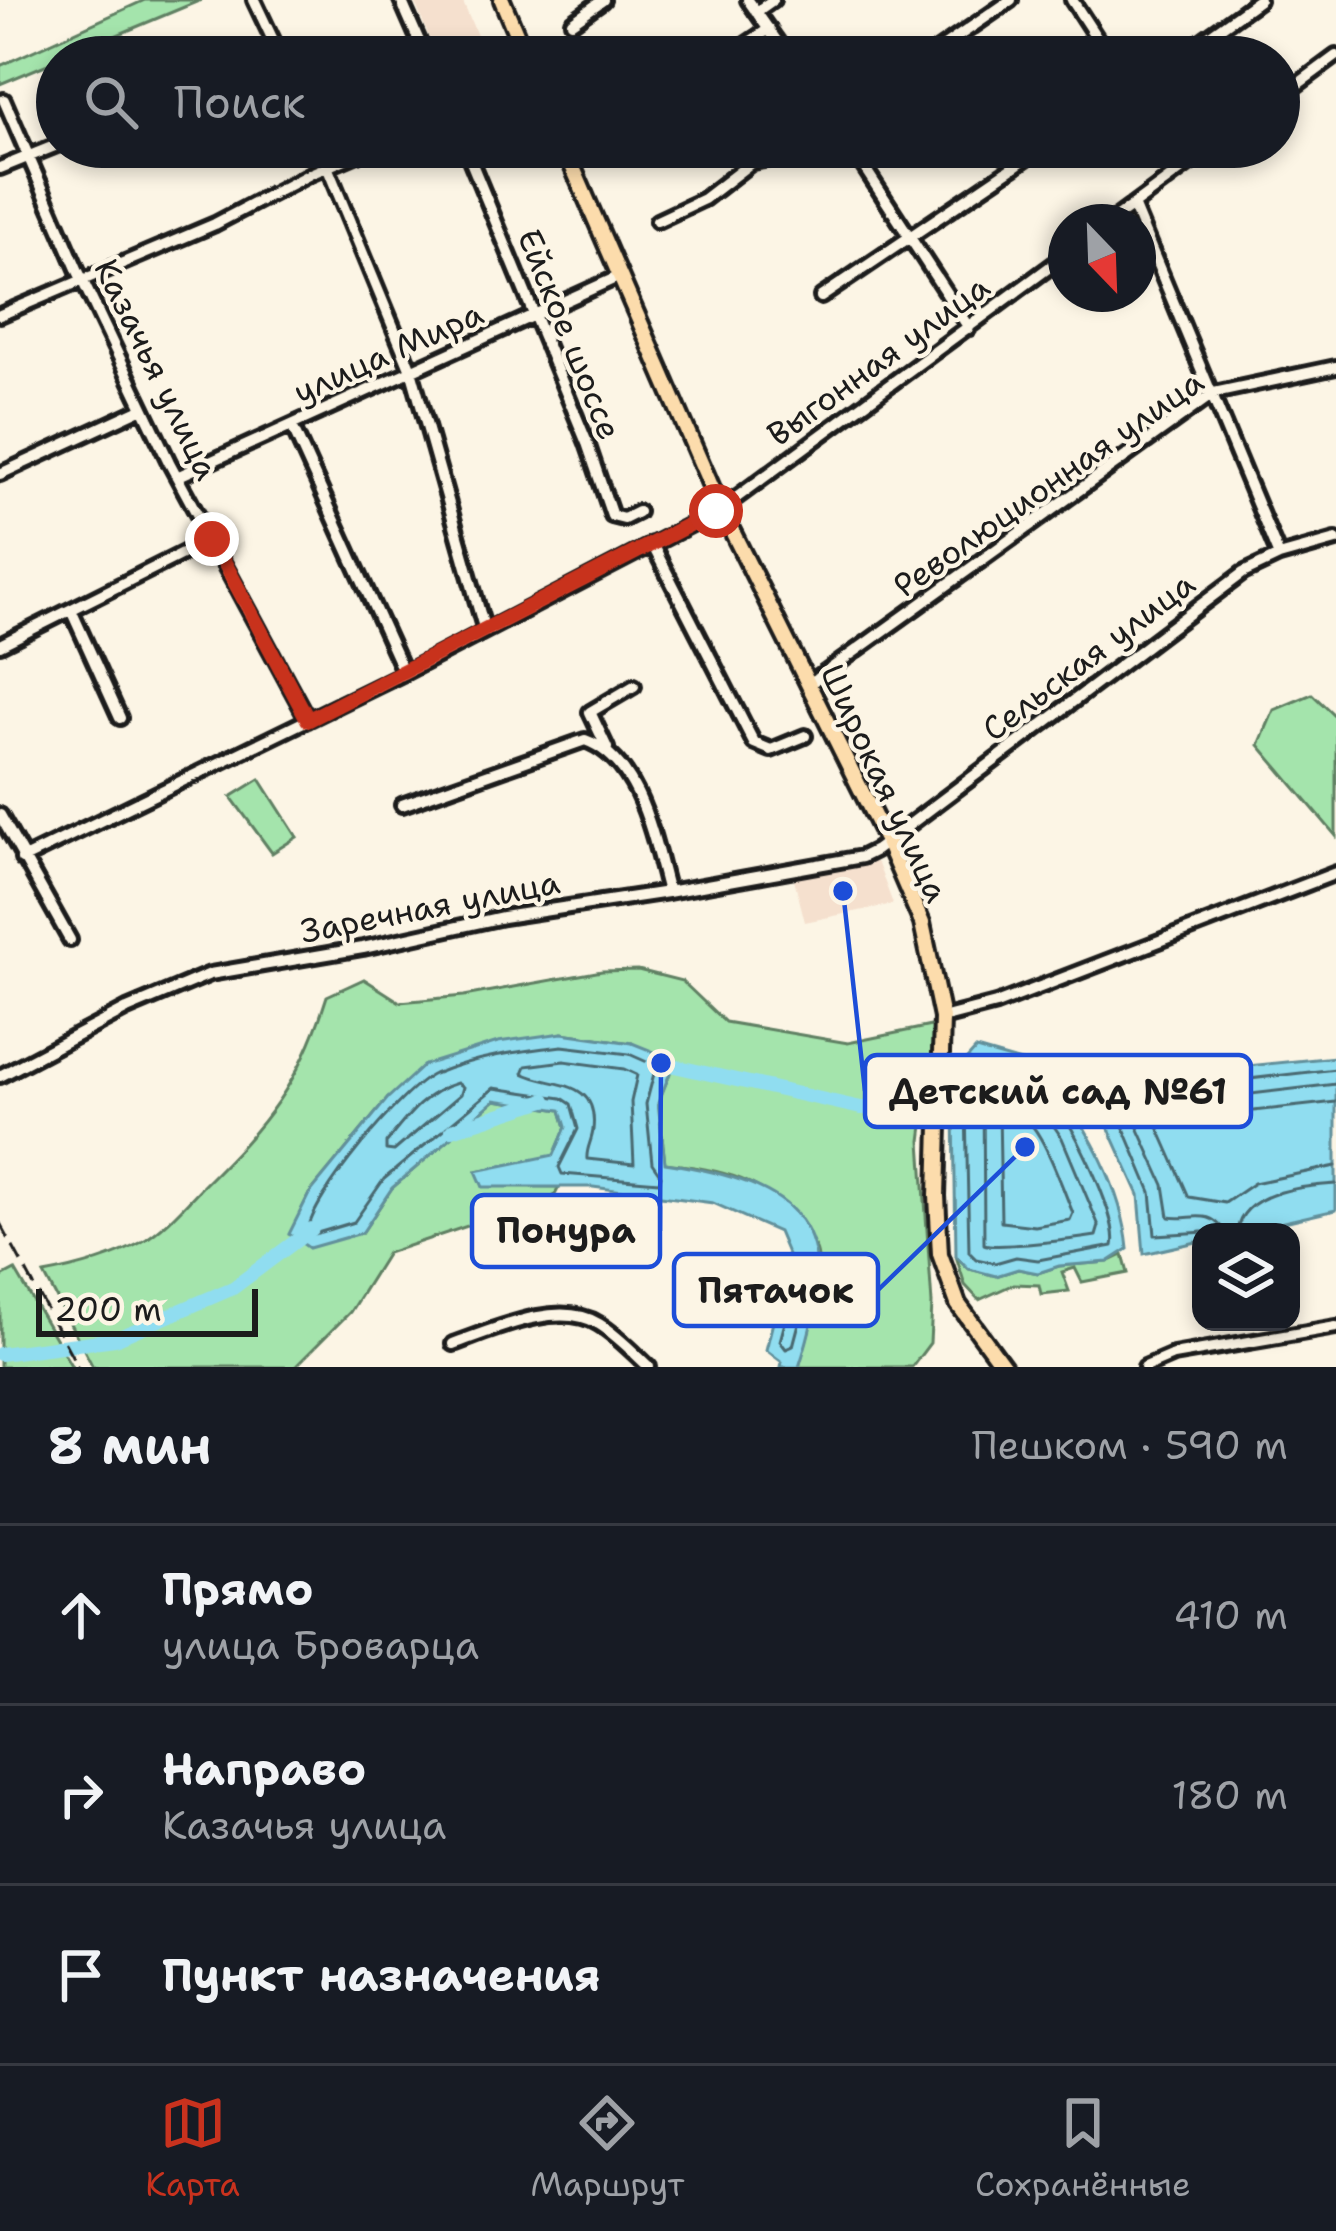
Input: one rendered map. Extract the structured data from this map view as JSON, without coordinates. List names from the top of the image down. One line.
{"streets":{"main road":["Ейское шоссе","Широкая улица"],"street":["улица Мира","Выгонная улица","Казачья улица","Революционная улица","Сельская улица","Заречная улица"]},"crossings":[["Ейское шоссе","улица Мира"],["Ейское шоссе","Выгонная улица"],["Ейское шоссе","Широкая улица"],["улица Мира","Казачья улица"],["Выгонная улица","Казачья улица"],["Выгонная улица","Широкая улица"],["Революционная улица","Широкая улица"],["Сельская улица","Широкая улица"],["Сельская улица","Заречная улица"],["Широкая улица","Заречная улица"]],"places":["Детский сад №61","Понура","Пятачок"],"scale_bar":"200 m","north":"bottom right","page":{"search":"Поиск","scale":"200 m","heading":["8 мин","Пешком · 590 m"],"list":[["Прямо","улица Броварца","410 m"],["Направо","Казачья улица","180 m"],"Пункт назначения"],"nav":["Карта","Маршрут","Сохранённые"]}}
